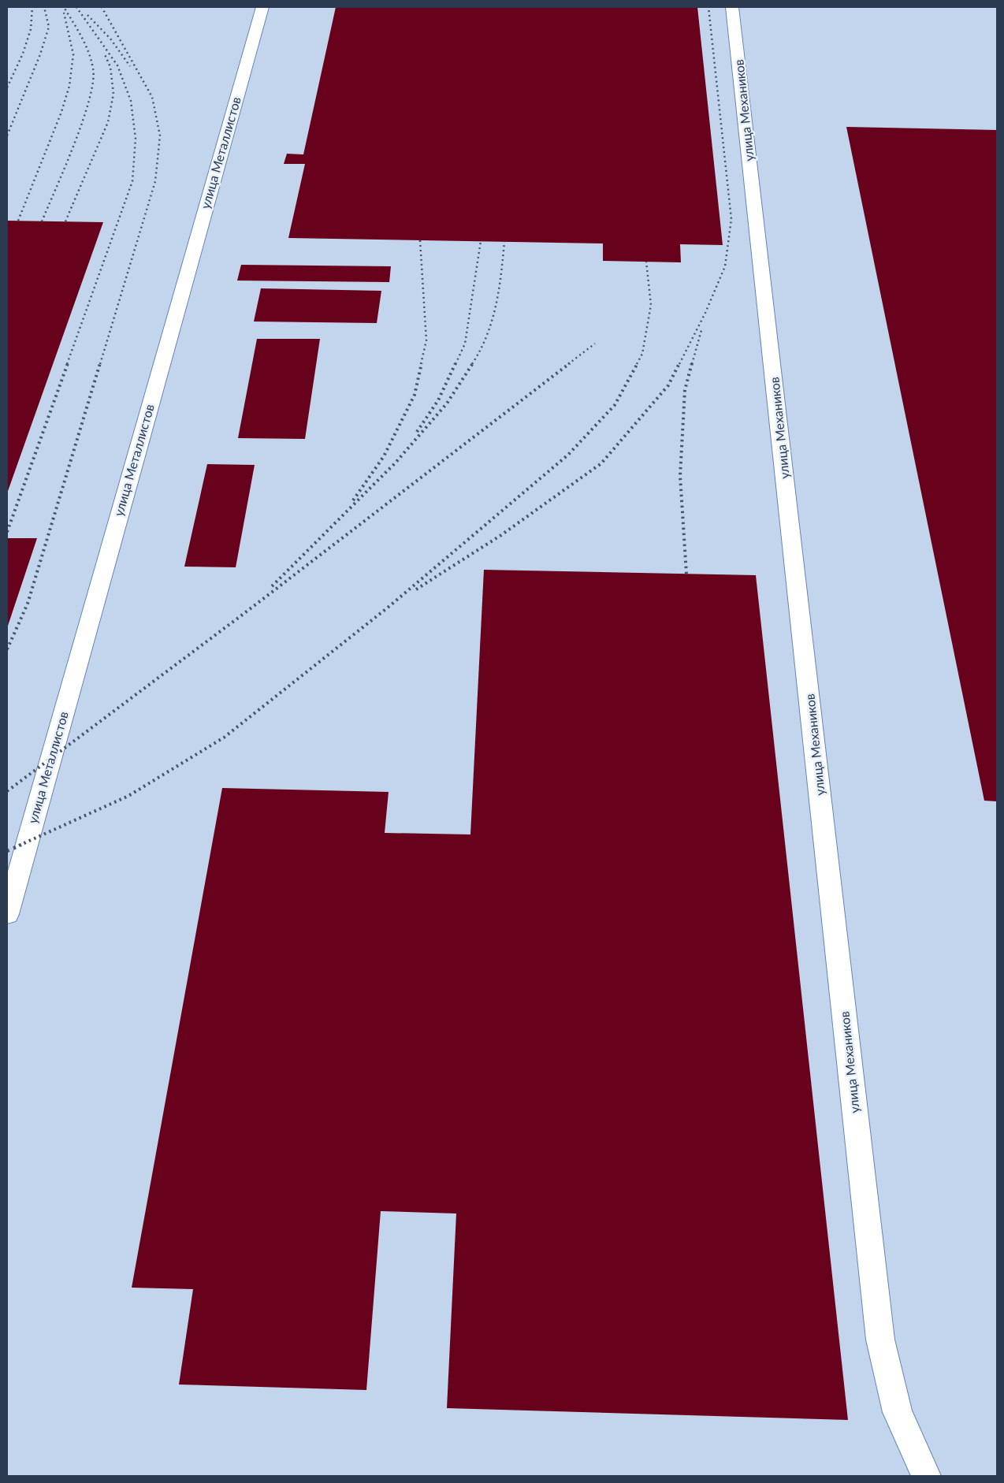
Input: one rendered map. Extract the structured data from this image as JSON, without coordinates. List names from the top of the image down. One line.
{"streets":{"street":["улица Механиков","улица Металлистов"]}}
